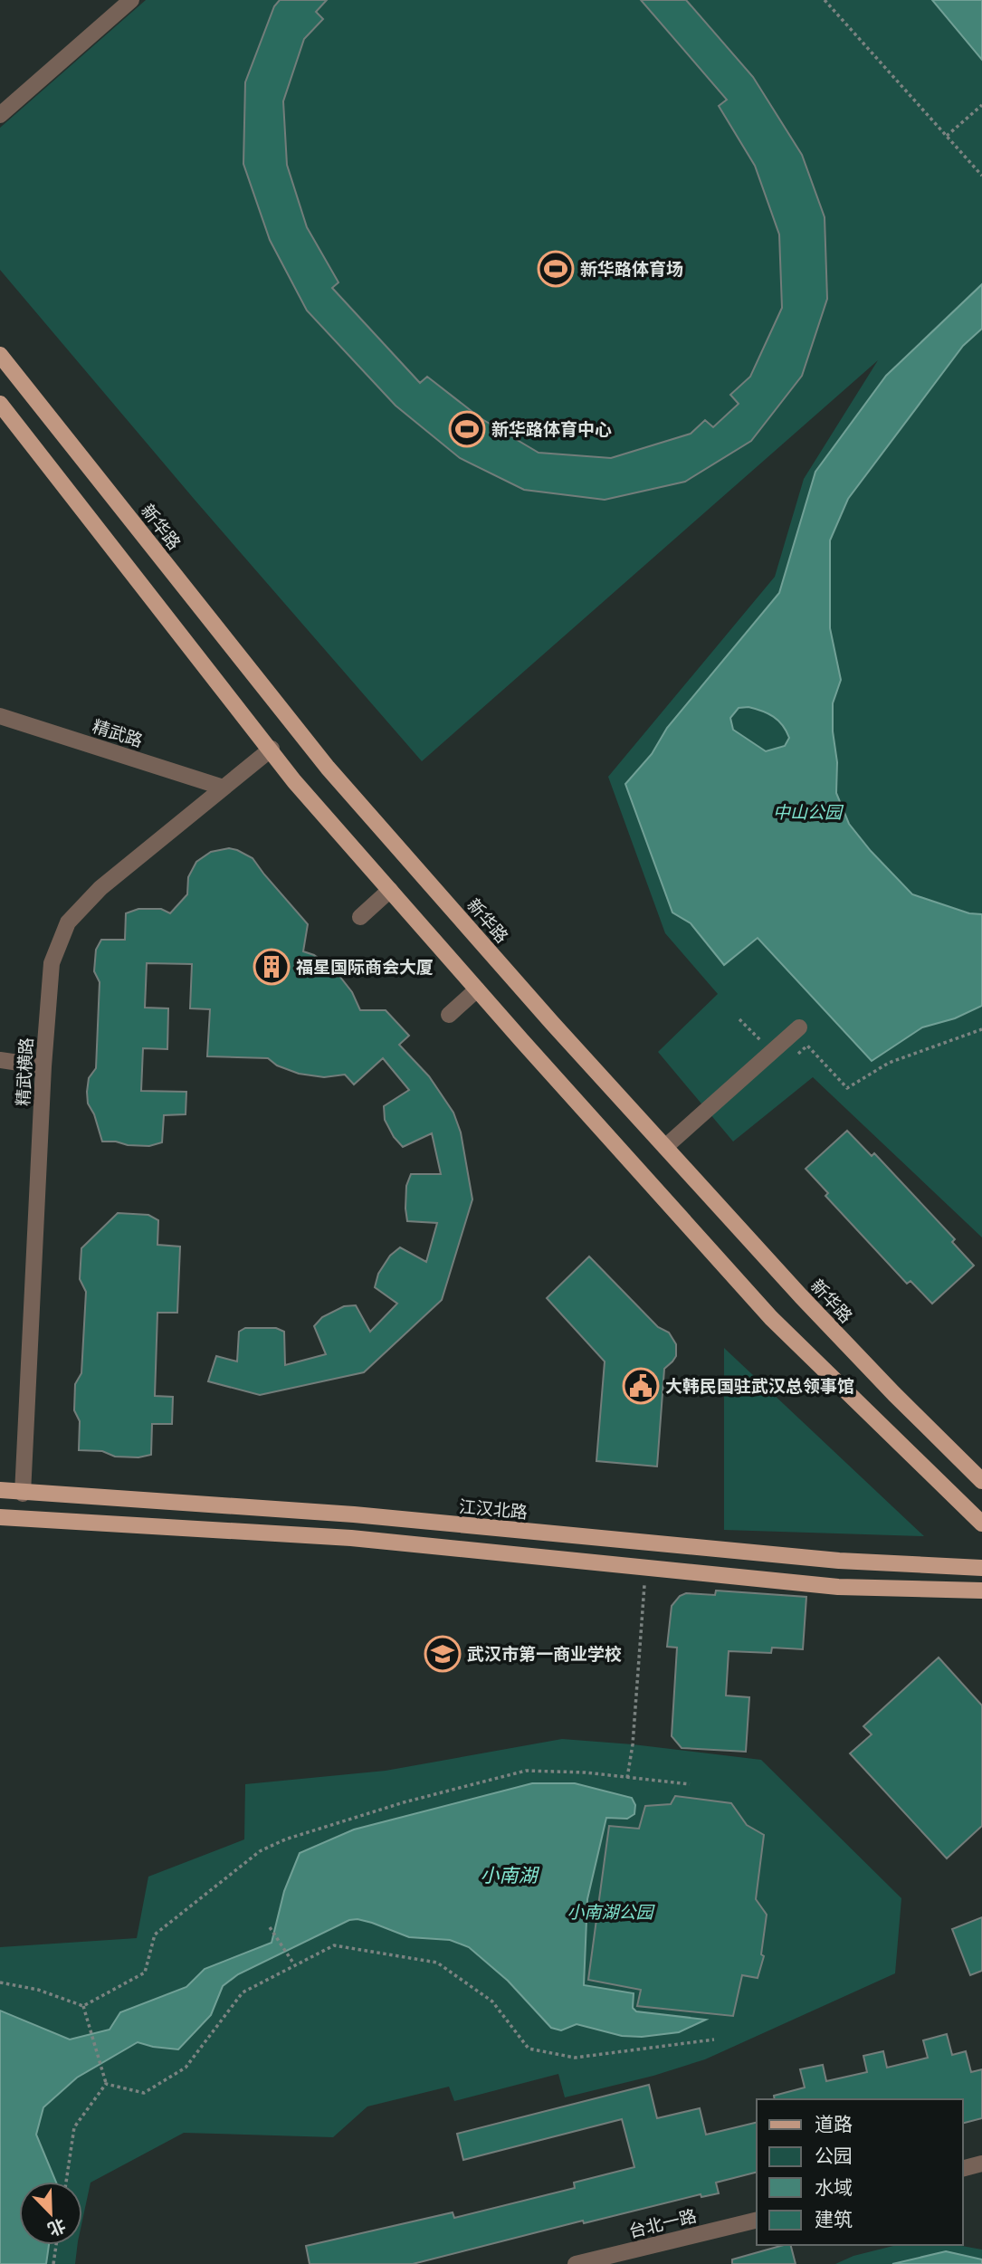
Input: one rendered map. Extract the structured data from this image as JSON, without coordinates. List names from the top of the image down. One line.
{"streets":{"main road":["新华路","江汉北路"],"street":["精武路","精武横路","台北一路"]},"crossings":[["精武路","精武横路"],["精武横路","江汉北路"]],"water":["小南湖"],"parks":["中山公园","小南湖公园"],"places":{"sports":["新华路体育场","新华路体育中心"],"building":["福星国际商会大厦"],"public building":["大韩民国驻武汉总领事馆"],"school or university":["武汉市第一商业学校"]},"legend":["道路","公园","水域","建筑"],"north":"bottom right"}
